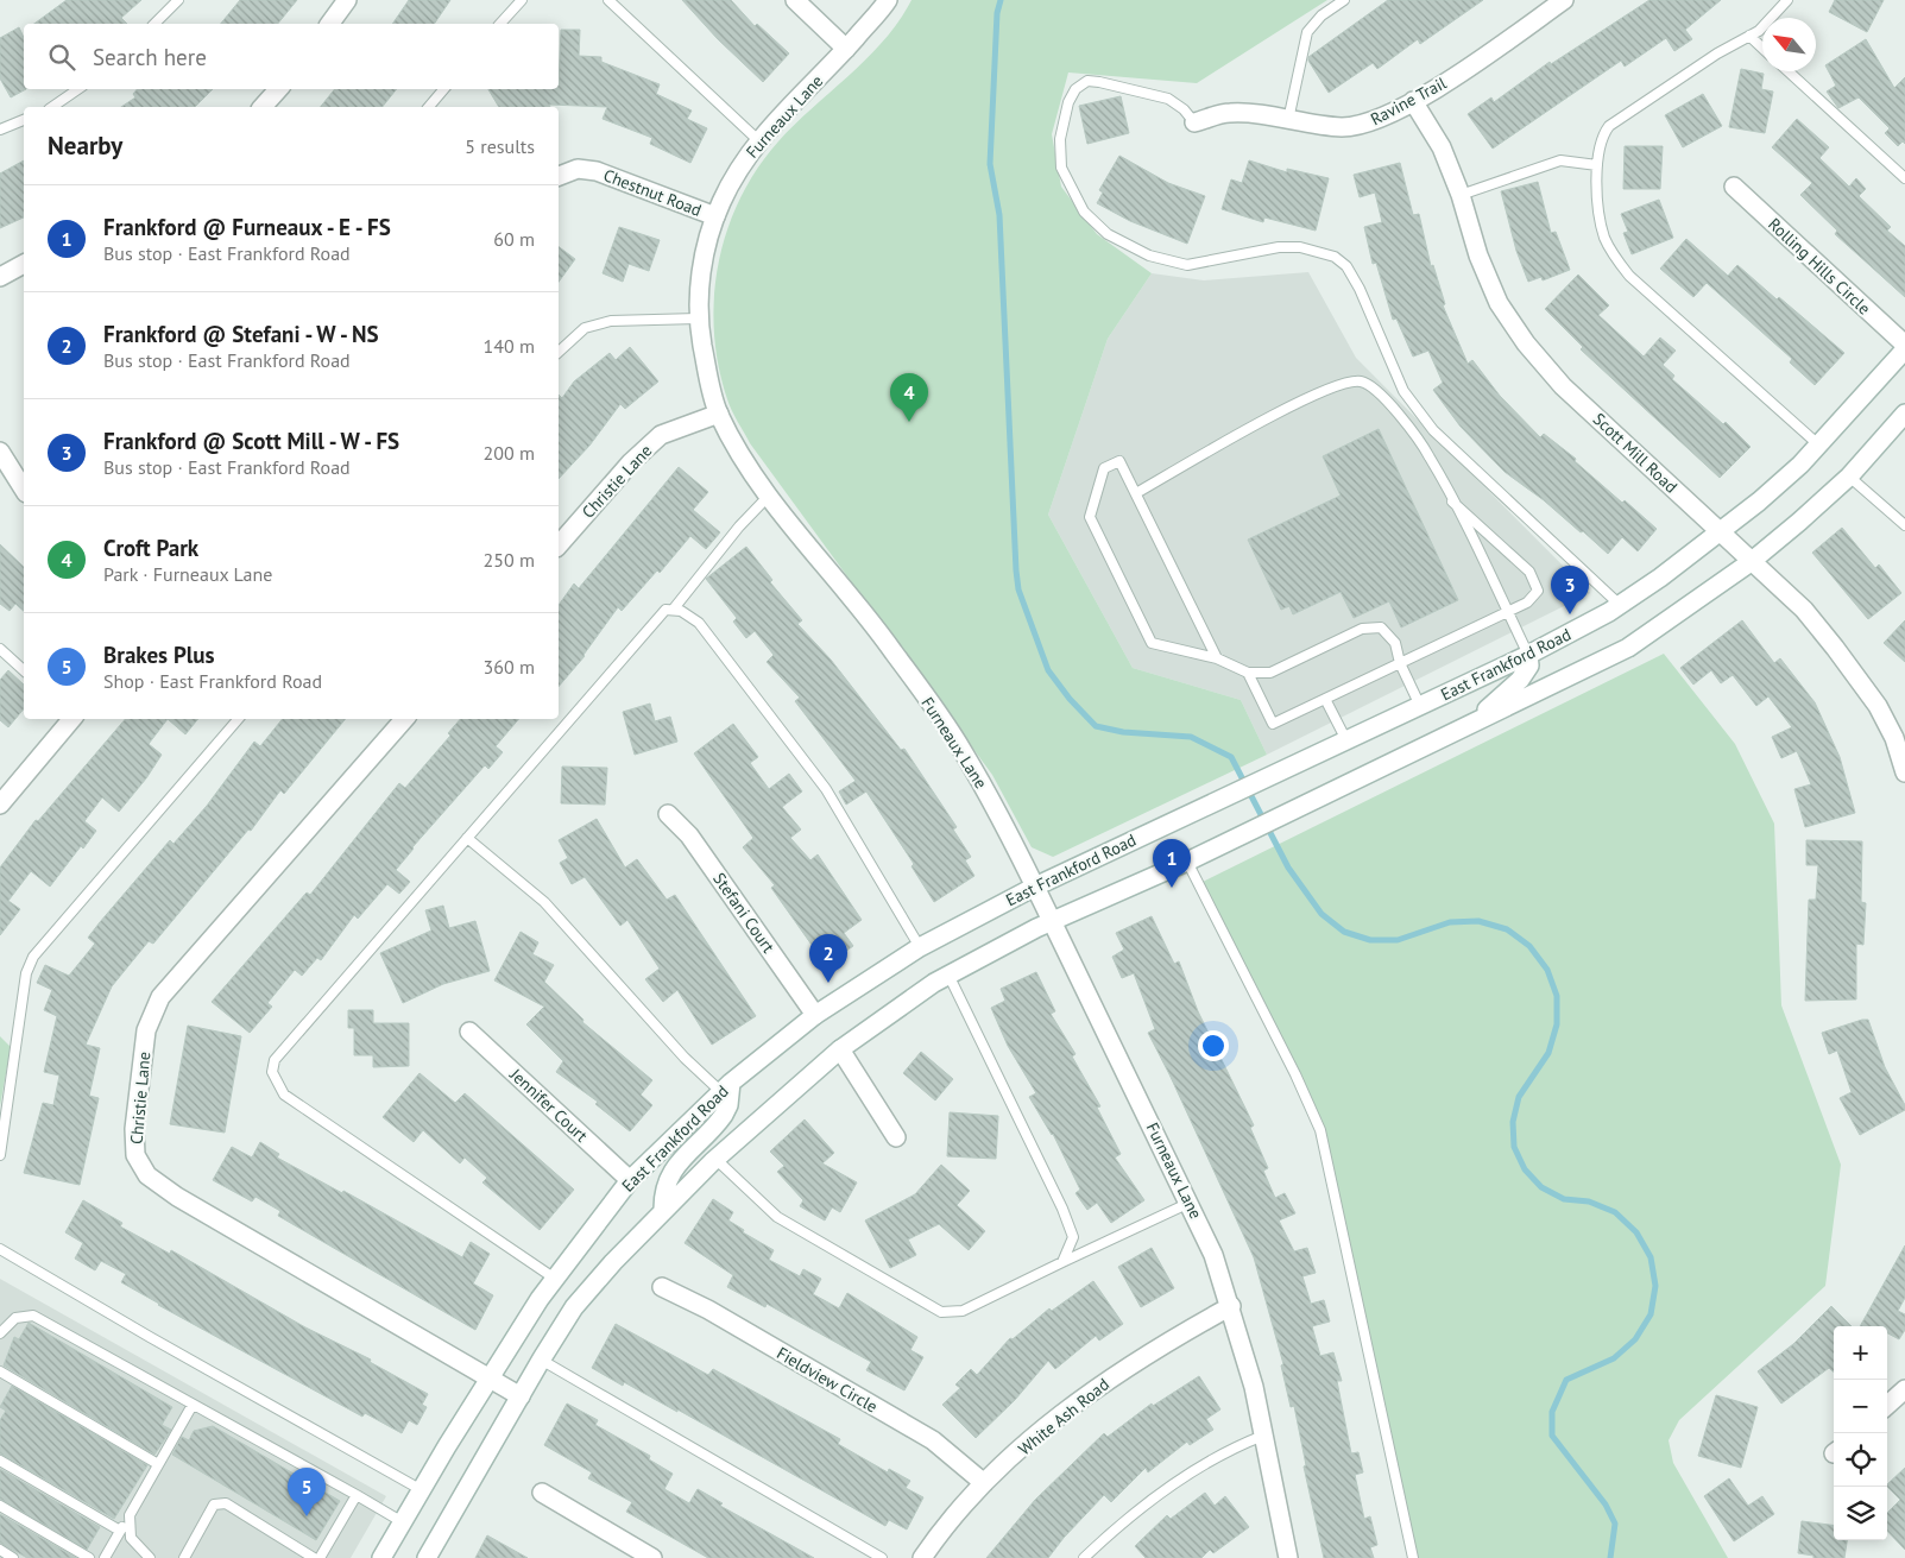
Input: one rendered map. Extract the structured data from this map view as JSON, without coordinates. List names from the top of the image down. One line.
{"streets":{"street":["Ravine Trail","Furneaux Lane","Chestnut Road","Rolling Hills Circle","Scott Mill Road","Christie Lane","East Frankford Road","Stefani Court","Jennifer Court","Fieldview Circle","White Ash Road"]},"crossings":[["Ravine Trail","Scott Mill Road"],["Furneaux Lane","Chestnut Road"],["Furneaux Lane","Christie Lane"],["Furneaux Lane","East Frankford Road"],["Furneaux Lane","White Ash Road"],["Scott Mill Road","East Frankford Road"],["Christie Lane","East Frankford Road"],["East Frankford Road","Stefani Court"],["East Frankford Road","Jennifer Court"],["Fieldview Circle","White Ash Road"]],"north":"top left","page":{"search":"Search here","heading":["Nearby","5 results"],"list":[{"mark":"1","name":"Frankford @ Furneaux - E - FS","note":"Bus stop · East Frankford Road","value":"60 m"},{"mark":"2","name":"Frankford @ Stefani - W - NS","note":"Bus stop · East Frankford Road","value":"140 m"},{"mark":"3","name":"Frankford @ Scott Mill - W - FS","note":"Bus stop · East Frankford Road","value":"200 m"},{"mark":"4","name":"Croft Park","note":"Park · Furneaux Lane","value":"250 m"},{"mark":"5","name":"Brakes Plus","note":"Shop · East Frankford Road","value":"360 m"}],"pins":["4","3","1","2","5"],"map_buttons":["+","−"]}}
